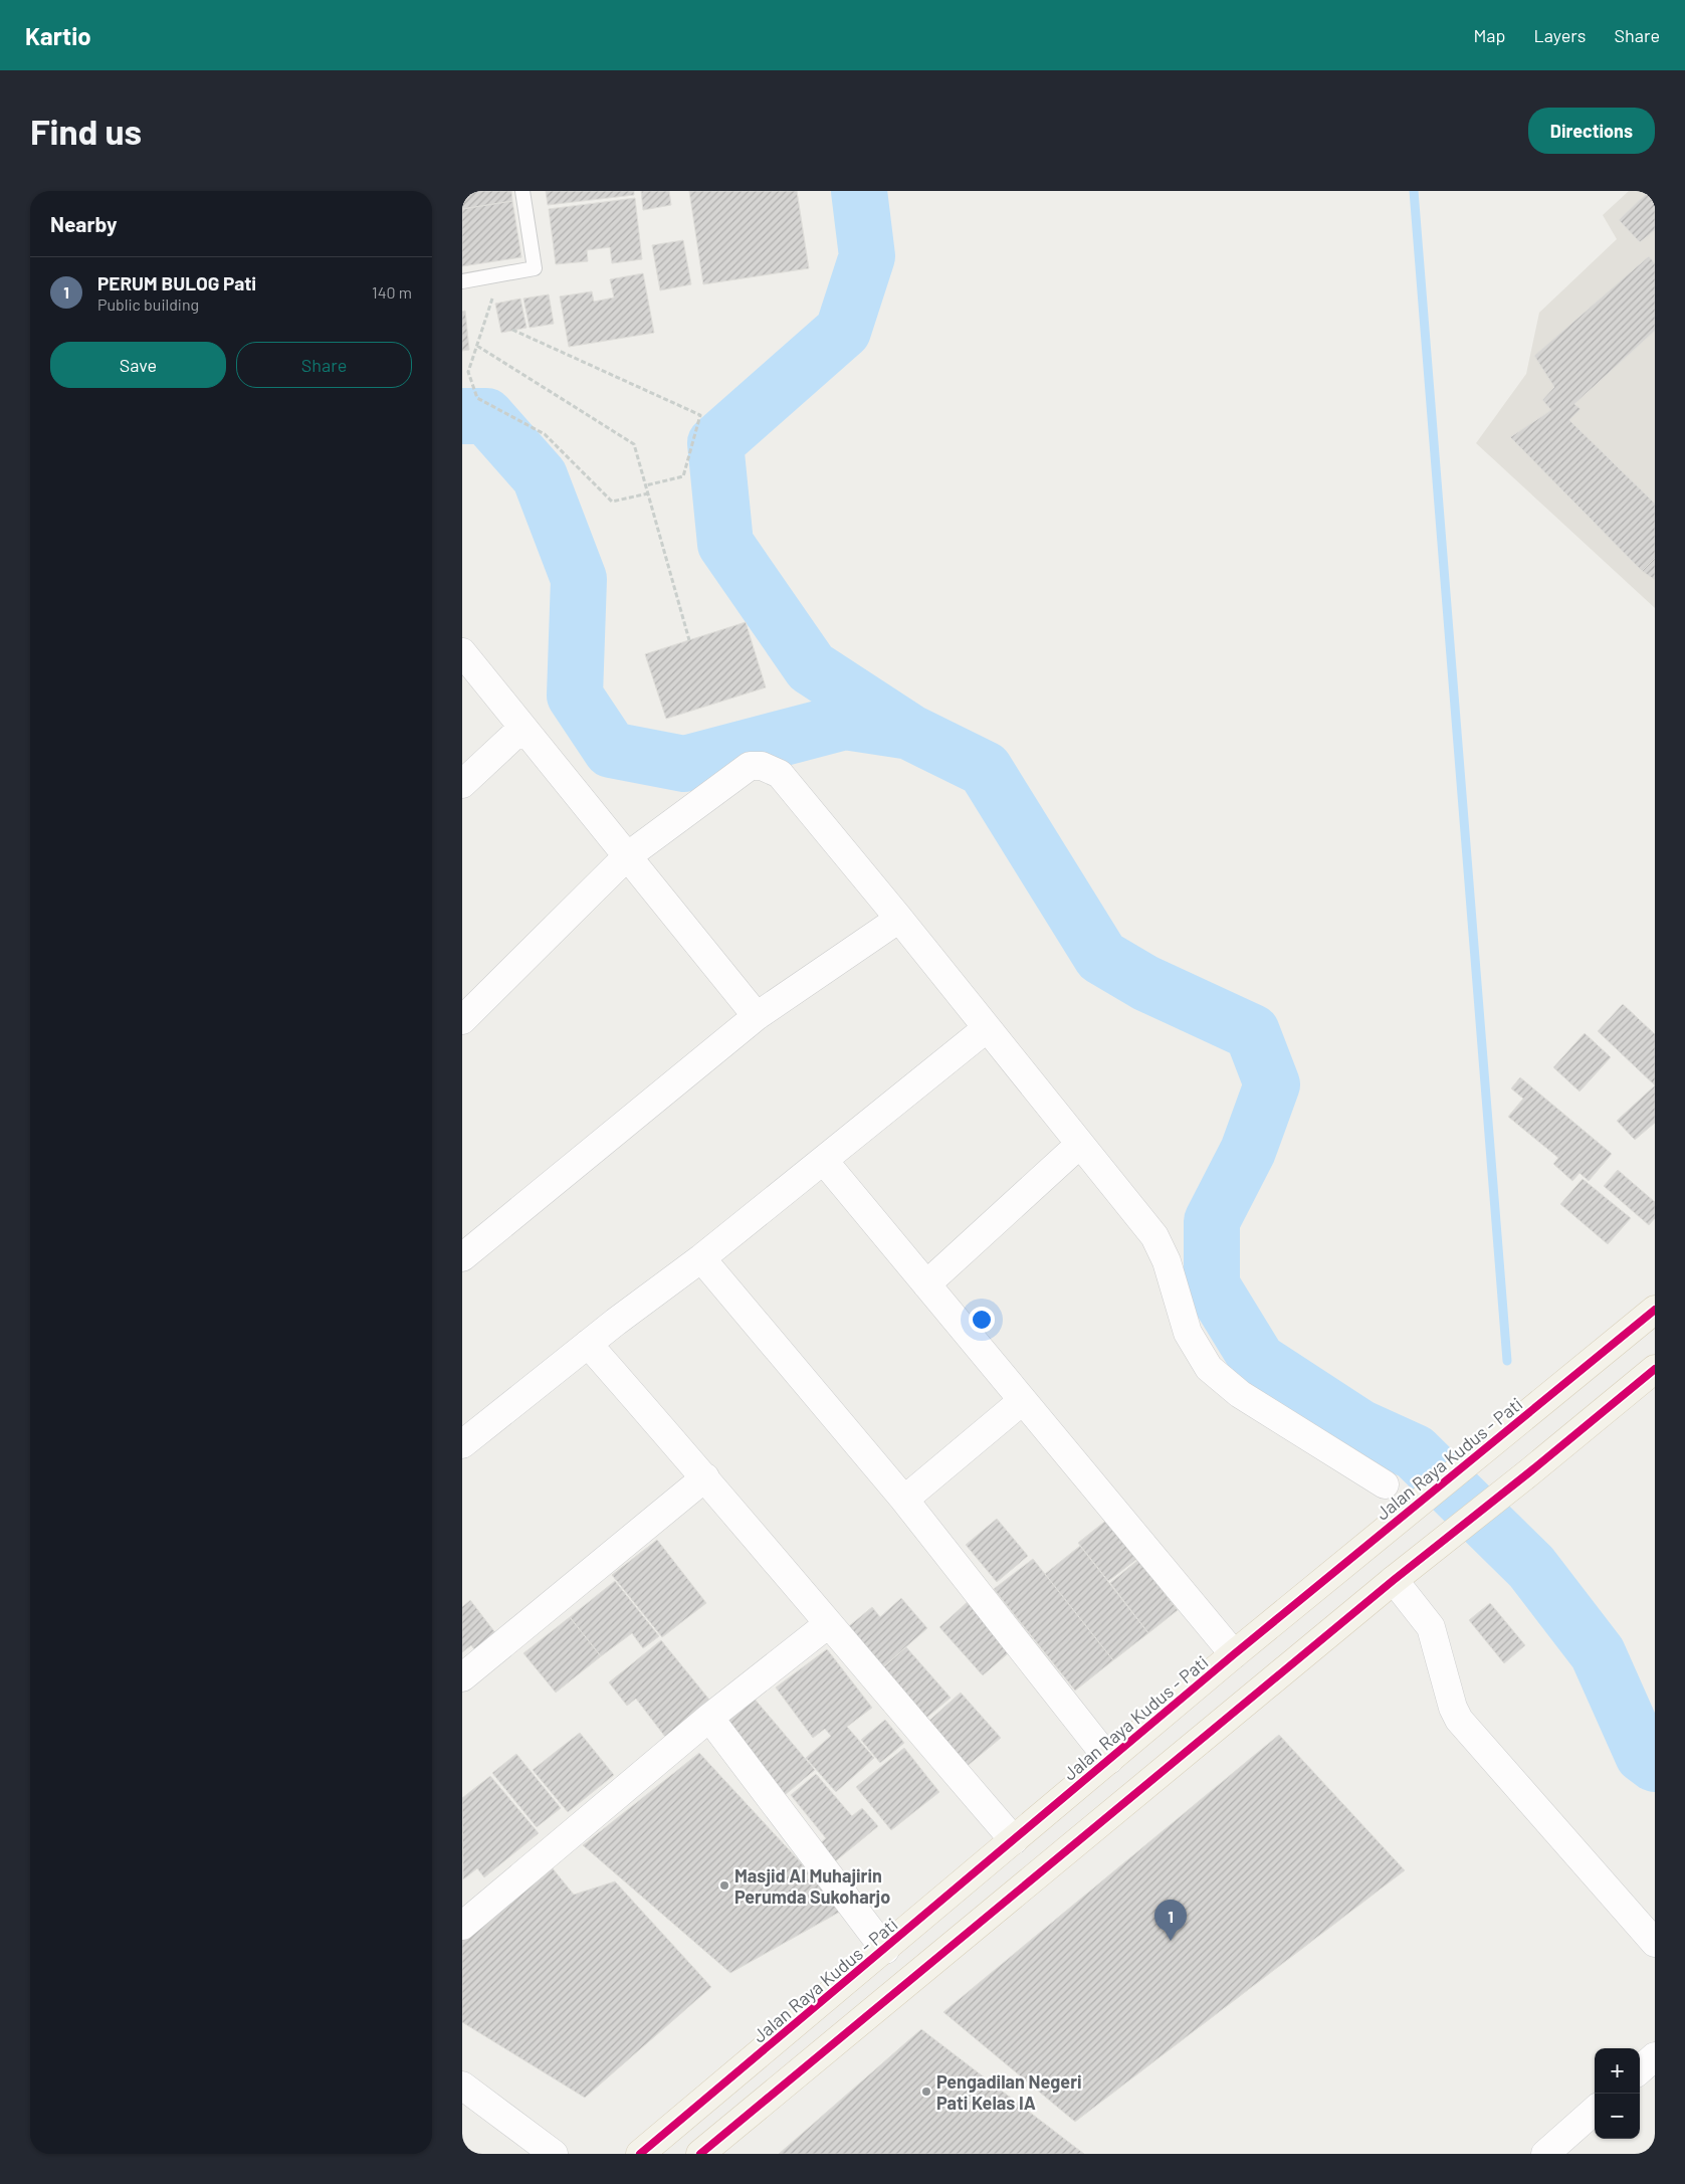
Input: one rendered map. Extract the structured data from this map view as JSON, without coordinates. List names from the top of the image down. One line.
{"streets":{"main road":["Jalan Raya Kudus - Pati"]},"places":["Masjid Al Muhajirin Perumda Sukoharjo","Pengadilan Negeri Pati Kelas IA"],"page":{"header":"Kartio","nav":["Map","Layers","Share"],"buttons":["Directions",["Save","Share"]],"title":"Find us","heading":"Nearby","list":[{"mark":"1","name":"PERUM BULOG Pati","note":"Public building","value":"140 m"}],"pins":"1","map_buttons":["+","−"]}}
